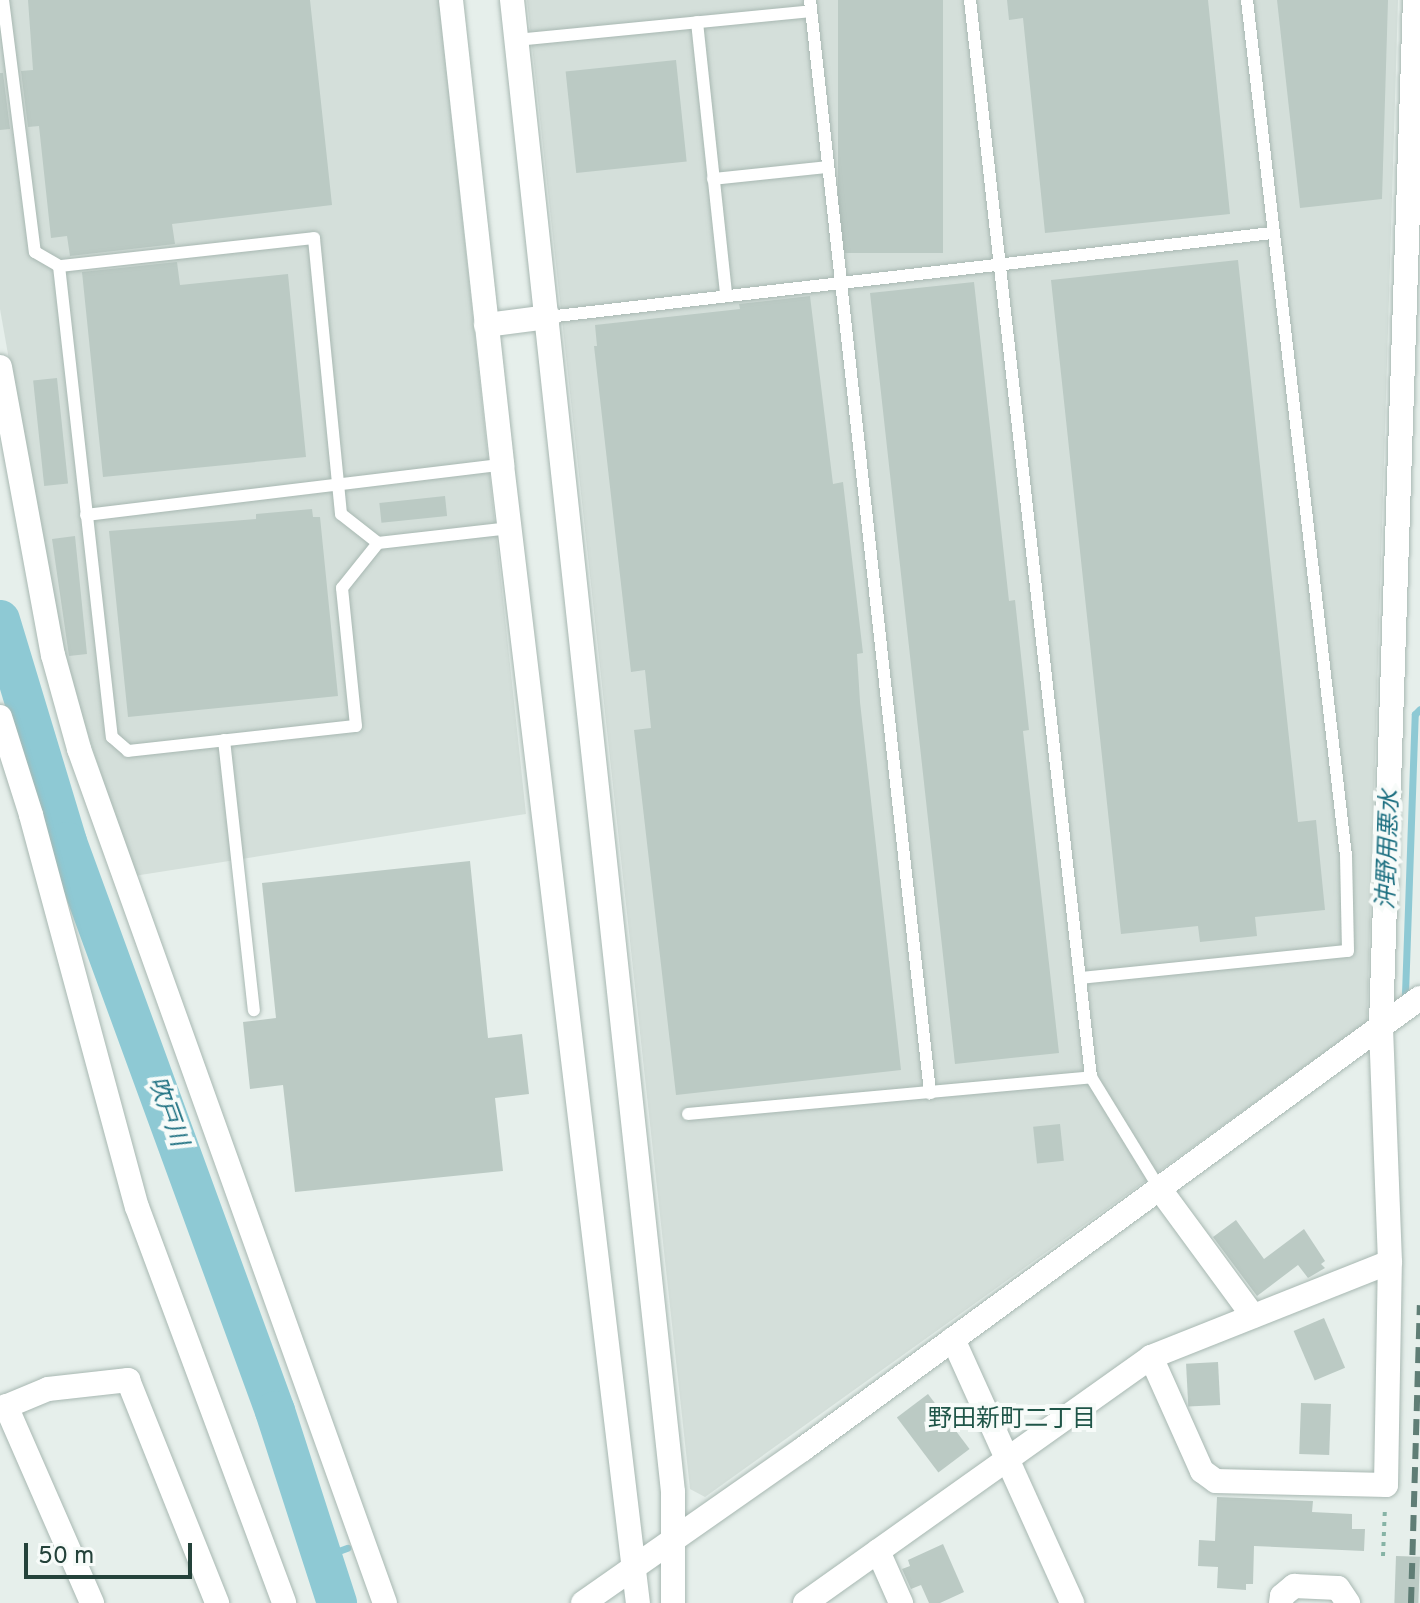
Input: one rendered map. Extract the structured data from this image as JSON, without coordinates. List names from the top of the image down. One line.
{"districts":["野田新町二丁目"],"water":["沖野用悪水","吹戸川"],"scale_bar":"50 m"}
